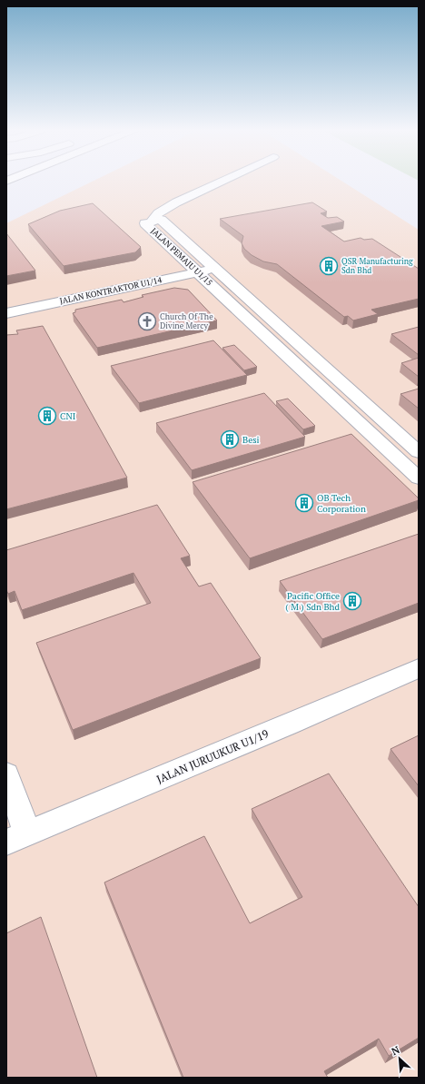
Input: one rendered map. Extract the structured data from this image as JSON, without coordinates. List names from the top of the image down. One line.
{"streets":{"main road":["JALAN PEMAJU U1/15","JALAN KONTRAKTOR U1/14","JALAN JURUUKUR U1/19"]},"crossings":[["JALAN PEMAJU U1/15","JALAN KONTRAKTOR U1/14"]],"places":{"building":["QSR Manufacturing Sdn Bhd","CNI","Besi","OB Tech Corporation","Pacific Office ( M ) Sdn Bhd"],"church":["Church Of The Divine Mercy"]},"north":"top left"}
